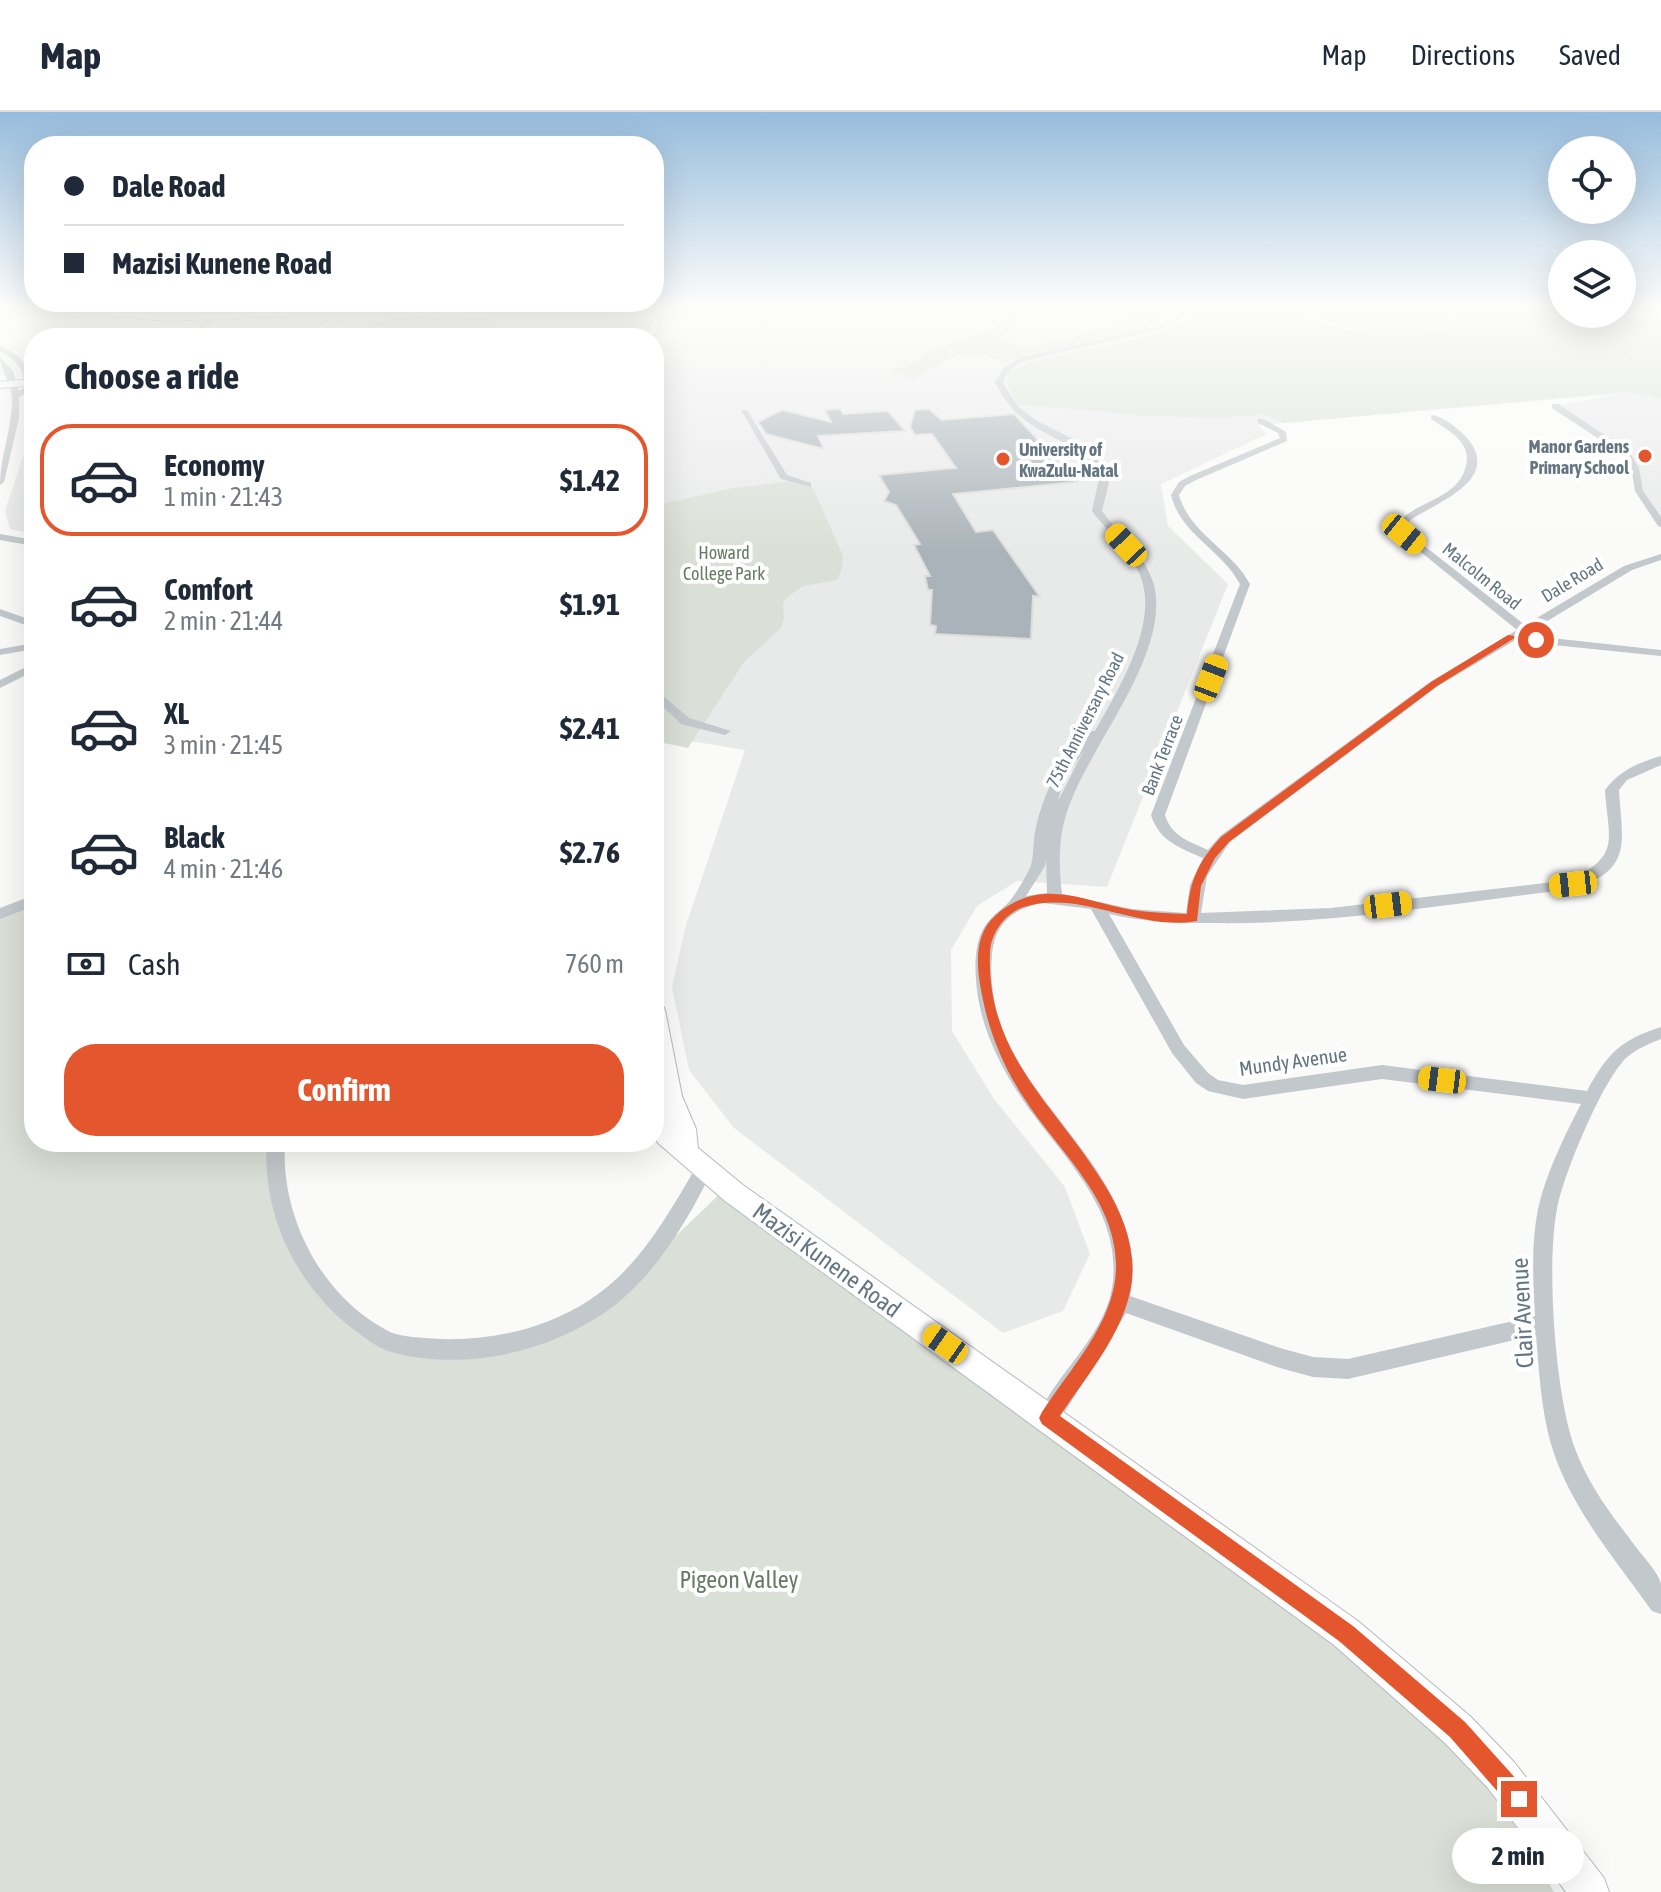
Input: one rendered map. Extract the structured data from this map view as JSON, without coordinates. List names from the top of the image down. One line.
{"streets":{"main road":["Mazisi Kunene Road"],"street":["Malcolm Road","Dale Road","75th Anniversary Road","Bank Terrace","Mundy Avenue","Clair Avenue"]},"crossings":[["Malcolm Road","Dale Road"],["Dale Road","Bank Terrace"],["Mundy Avenue","Clair Avenue"]],"parks":["Howard College Park","Pigeon Valley"],"places":["Manor Gardens Primary School","University of KwaZulu-Natal"],"page":{"header":"Map","nav":["Map","Directions","Saved"],"banner":["Dale Road","Mazisi Kunene Road"],"heading":"Choose a ride","list":[{"name":"Economy","note":"1 min · 21:43","value":"$1.42"},{"name":"Comfort","note":"2 min · 21:44","value":"$1.91"},{"name":"XL","note":"3 min · 21:45","value":"$2.41"},{"name":"Black","note":"4 min · 21:46","value":"$2.76"}],"pay":["Cash","760 m"],"buttons":"Confirm","bubble":"2 min"}}
